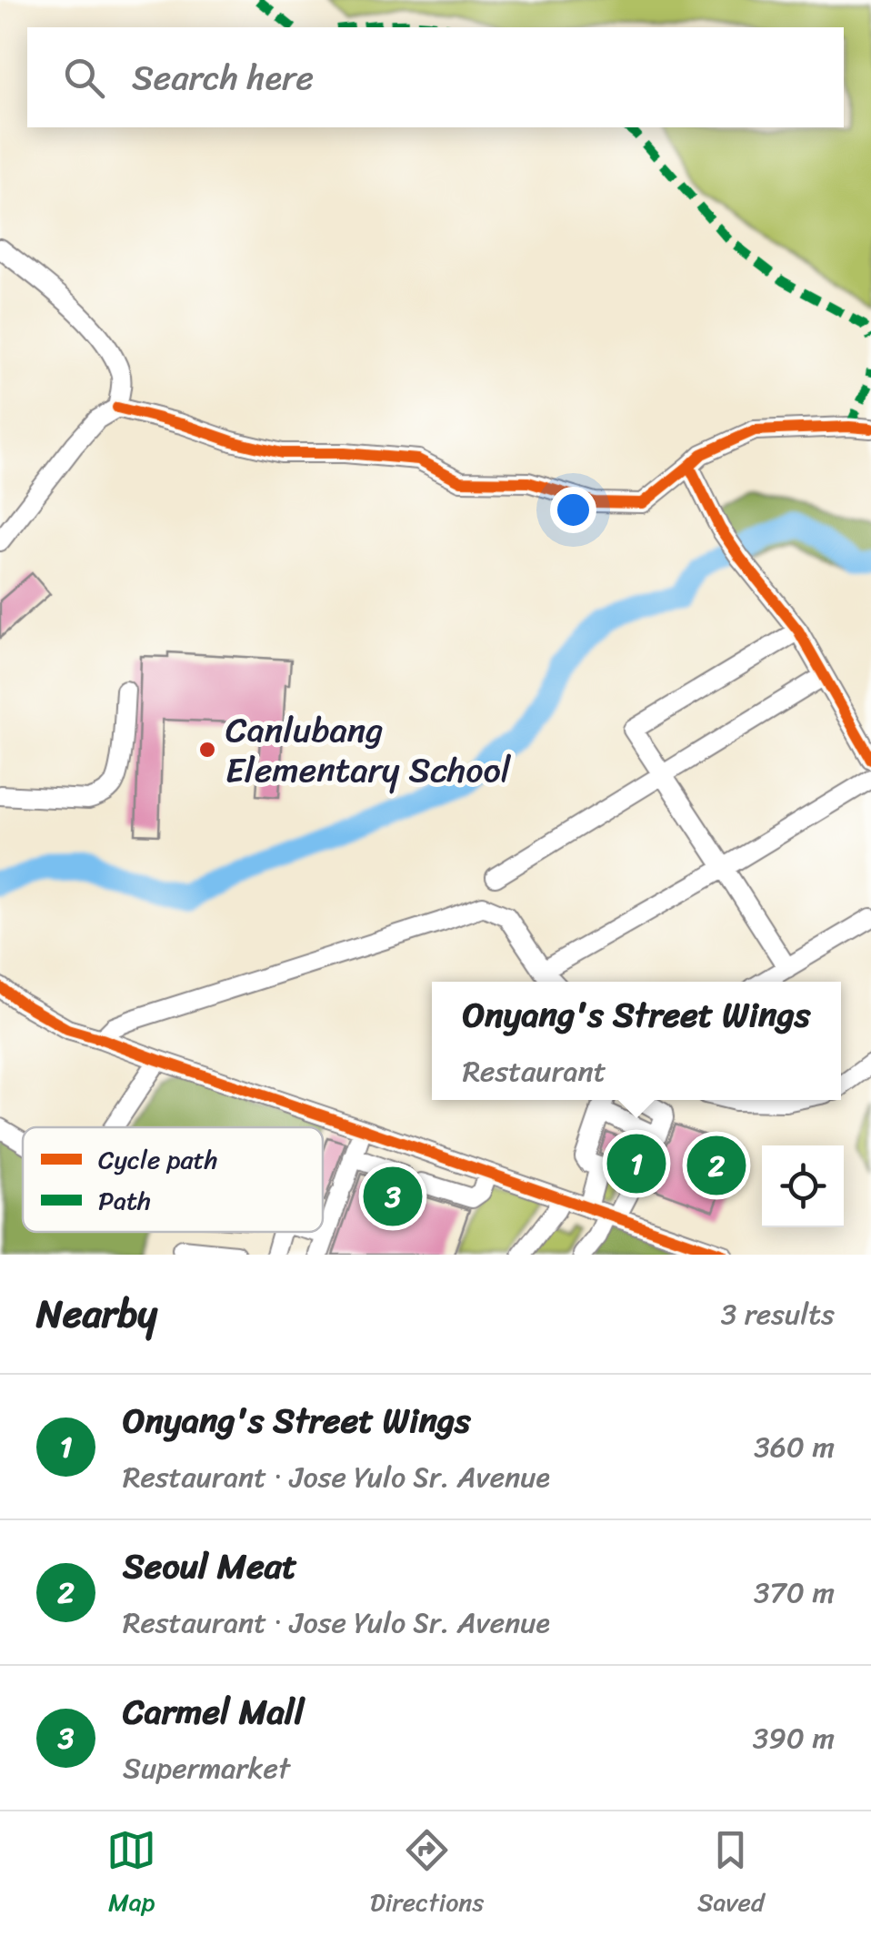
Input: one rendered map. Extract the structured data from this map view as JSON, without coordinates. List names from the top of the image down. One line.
{"places":["Canlubang Elementary School"],"legend":["Cycle path","Path"],"page":{"search":"Search here","popup":["Onyang's Street Wings","Restaurant"],"pins":["1","2","3"],"heading":["Nearby","3 results"],"list":[{"mark":"1","name":"Onyang's Street Wings","note":"Restaurant · Jose Yulo Sr. Avenue","value":"360 m"},{"mark":"2","name":"Seoul Meat","note":"Restaurant · Jose Yulo Sr. Avenue","value":"370 m"},{"mark":"3","name":"Carmel Mall","note":"Supermarket","value":"390 m"}],"nav":["Map","Directions","Saved"]}}
